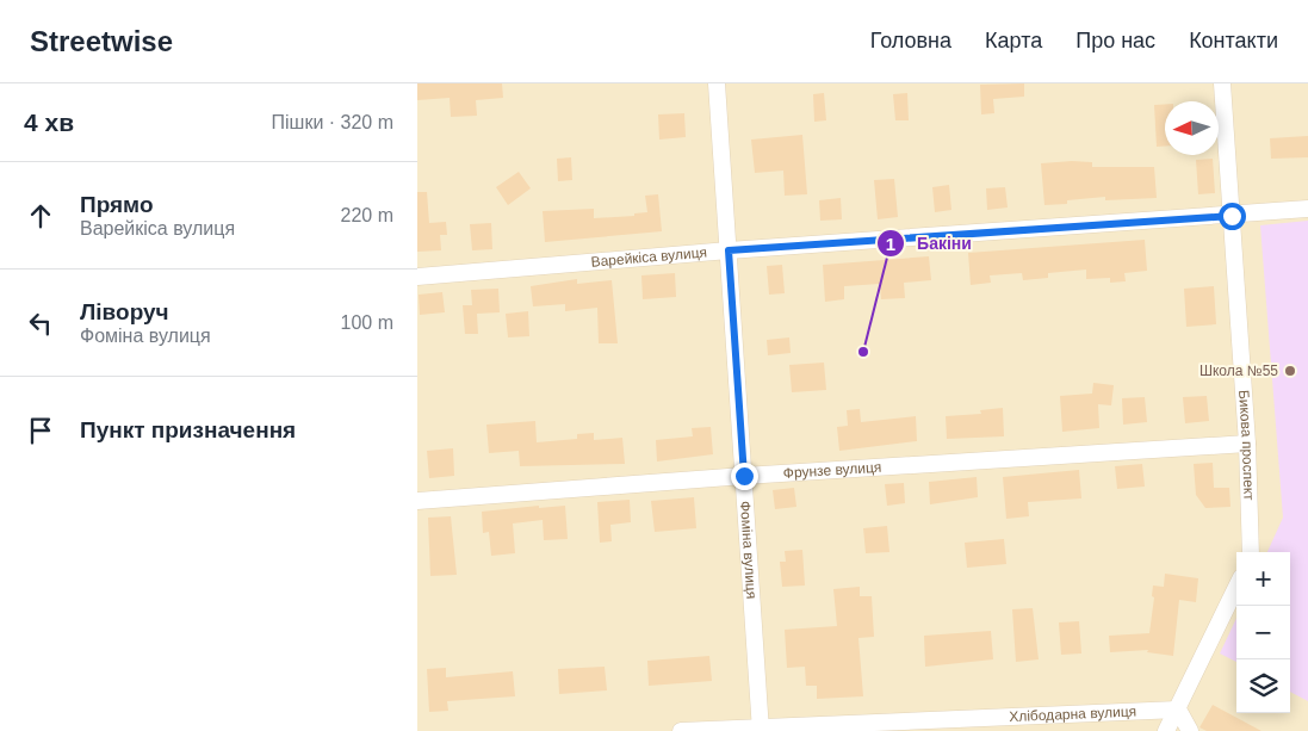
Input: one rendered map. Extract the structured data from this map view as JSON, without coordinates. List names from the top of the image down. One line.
{"streets":{"street":["Варейкіса вулиця","Бикова проспект","Фрунзе вулиця","Фоміна вулиця","Хлібодарна вулиця"]},"crossings":[["Варейкіса вулиця","Бикова проспект"],["Варейкіса вулиця","Фоміна вулиця"],["Бикова проспект","Фрунзе вулиця"],["Фрунзе вулиця","Фоміна вулиця"],["Фоміна вулиця","Хлібодарна вулиця"]],"places":["Бакіни","Школа №55"],"north":"left","page":{"header":"Streetwise","nav":["Головна","Карта","Про нас","Контакти"],"heading":["4 хв","Пішки · 320 m"],"list":[["Прямо","Варейкіса вулиця","220 m"],["Ліворуч","Фоміна вулиця","100 m"],"Пункт призначення"],"map_buttons":["+","−"]}}
